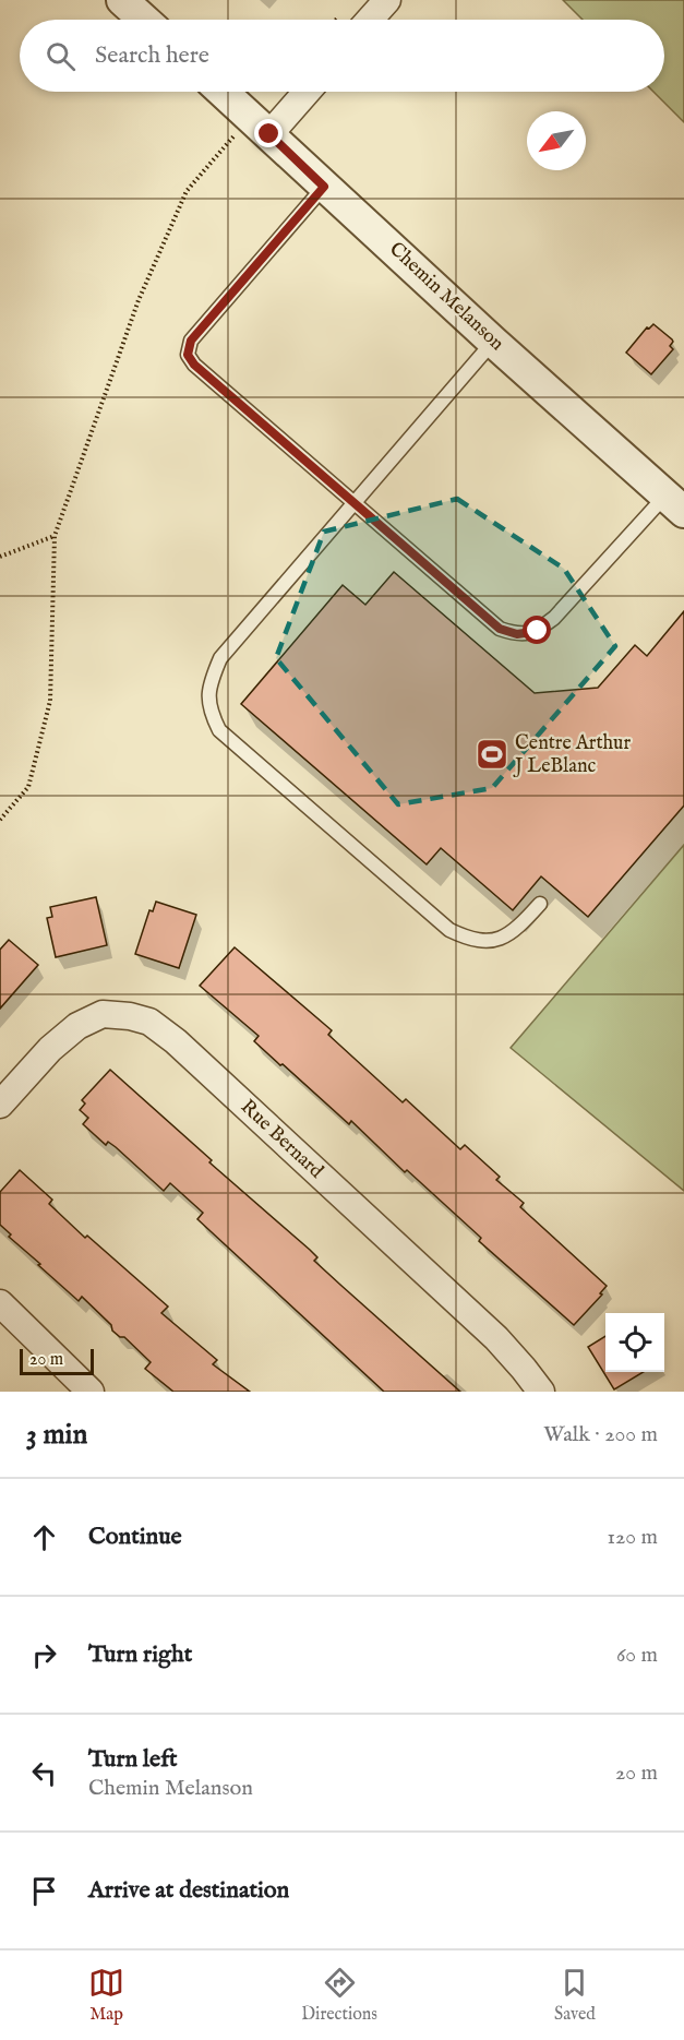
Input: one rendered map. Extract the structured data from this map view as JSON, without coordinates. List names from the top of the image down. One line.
{"streets":{"street":["Chemin Melanson","Rue Bernard"]},"places":{"sports":["Centre Arthur J LeBlanc"]},"scale_bar":"20 m","north":"bottom left","page":{"search":"Search here","scale":"20 m","heading":["3 min","Walk · 200 m"],"list":[["Continue","120 m"],["Turn right","60 m"],["Turn left","Chemin Melanson","20 m"],"Arrive at destination"],"nav":["Map","Directions","Saved"]}}
